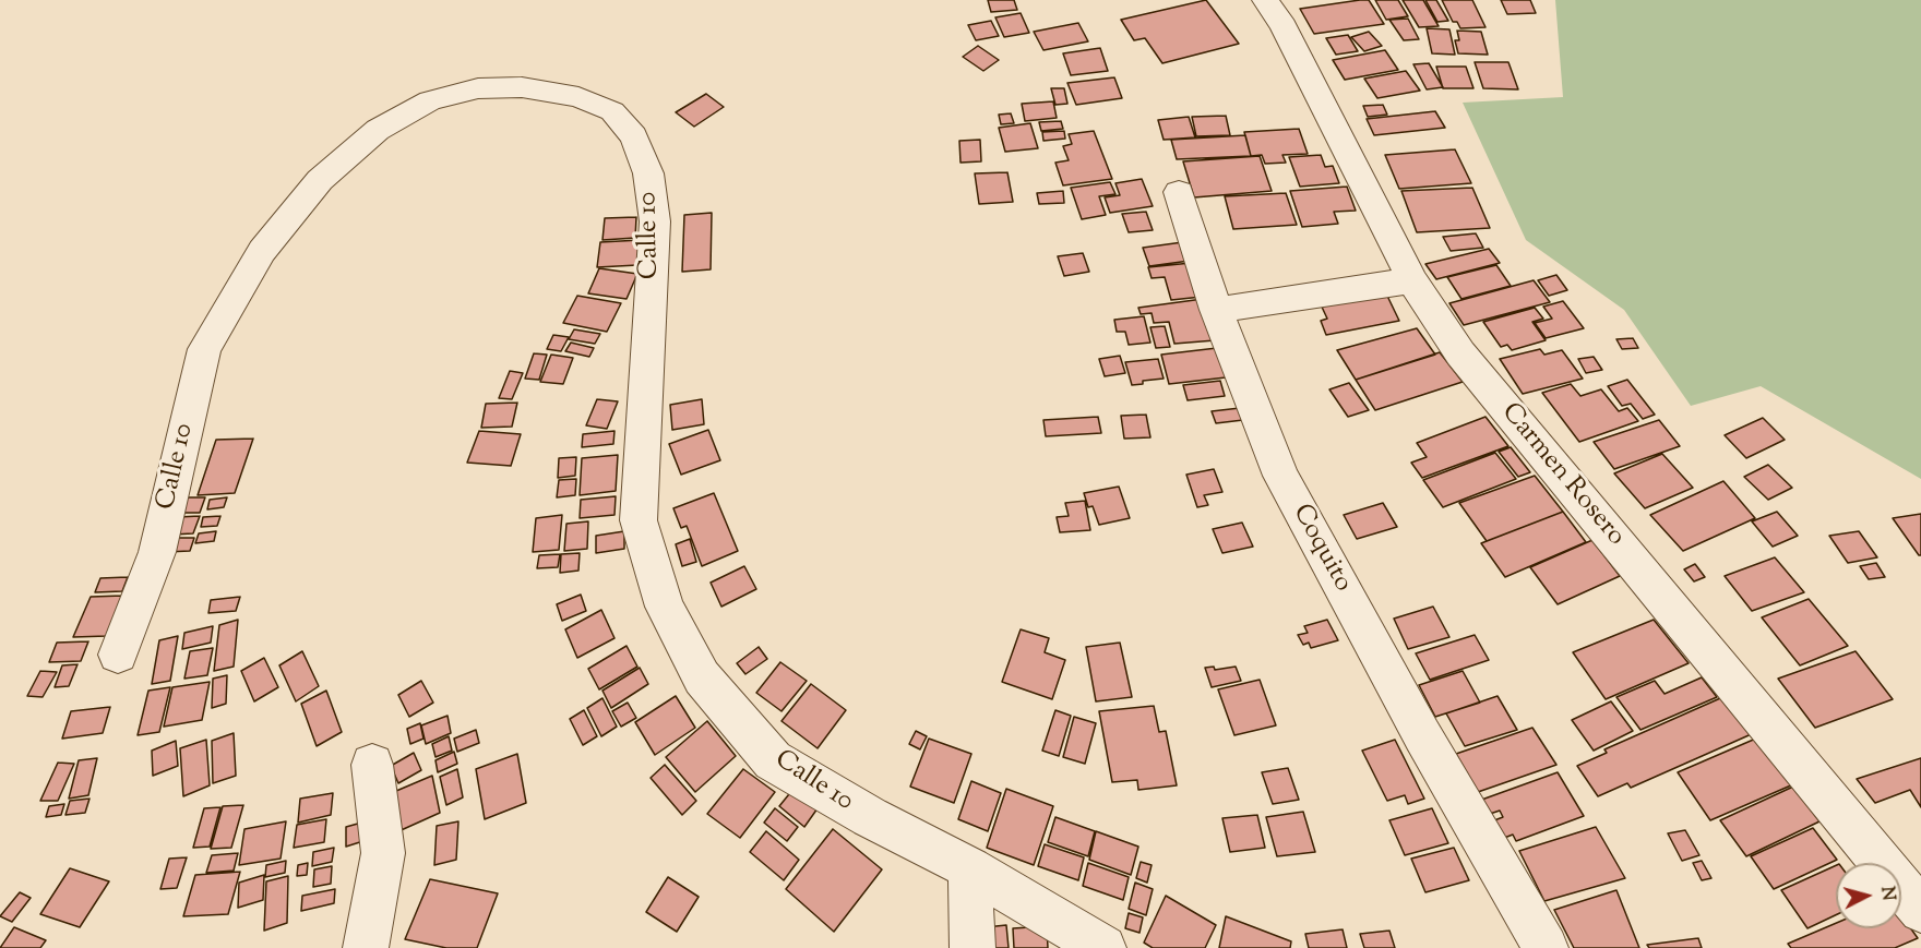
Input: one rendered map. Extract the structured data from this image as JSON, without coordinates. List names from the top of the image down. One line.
{"streets":{"street":["Calle 10","Carmen Rosero","Coquito"]},"north":"right"}
